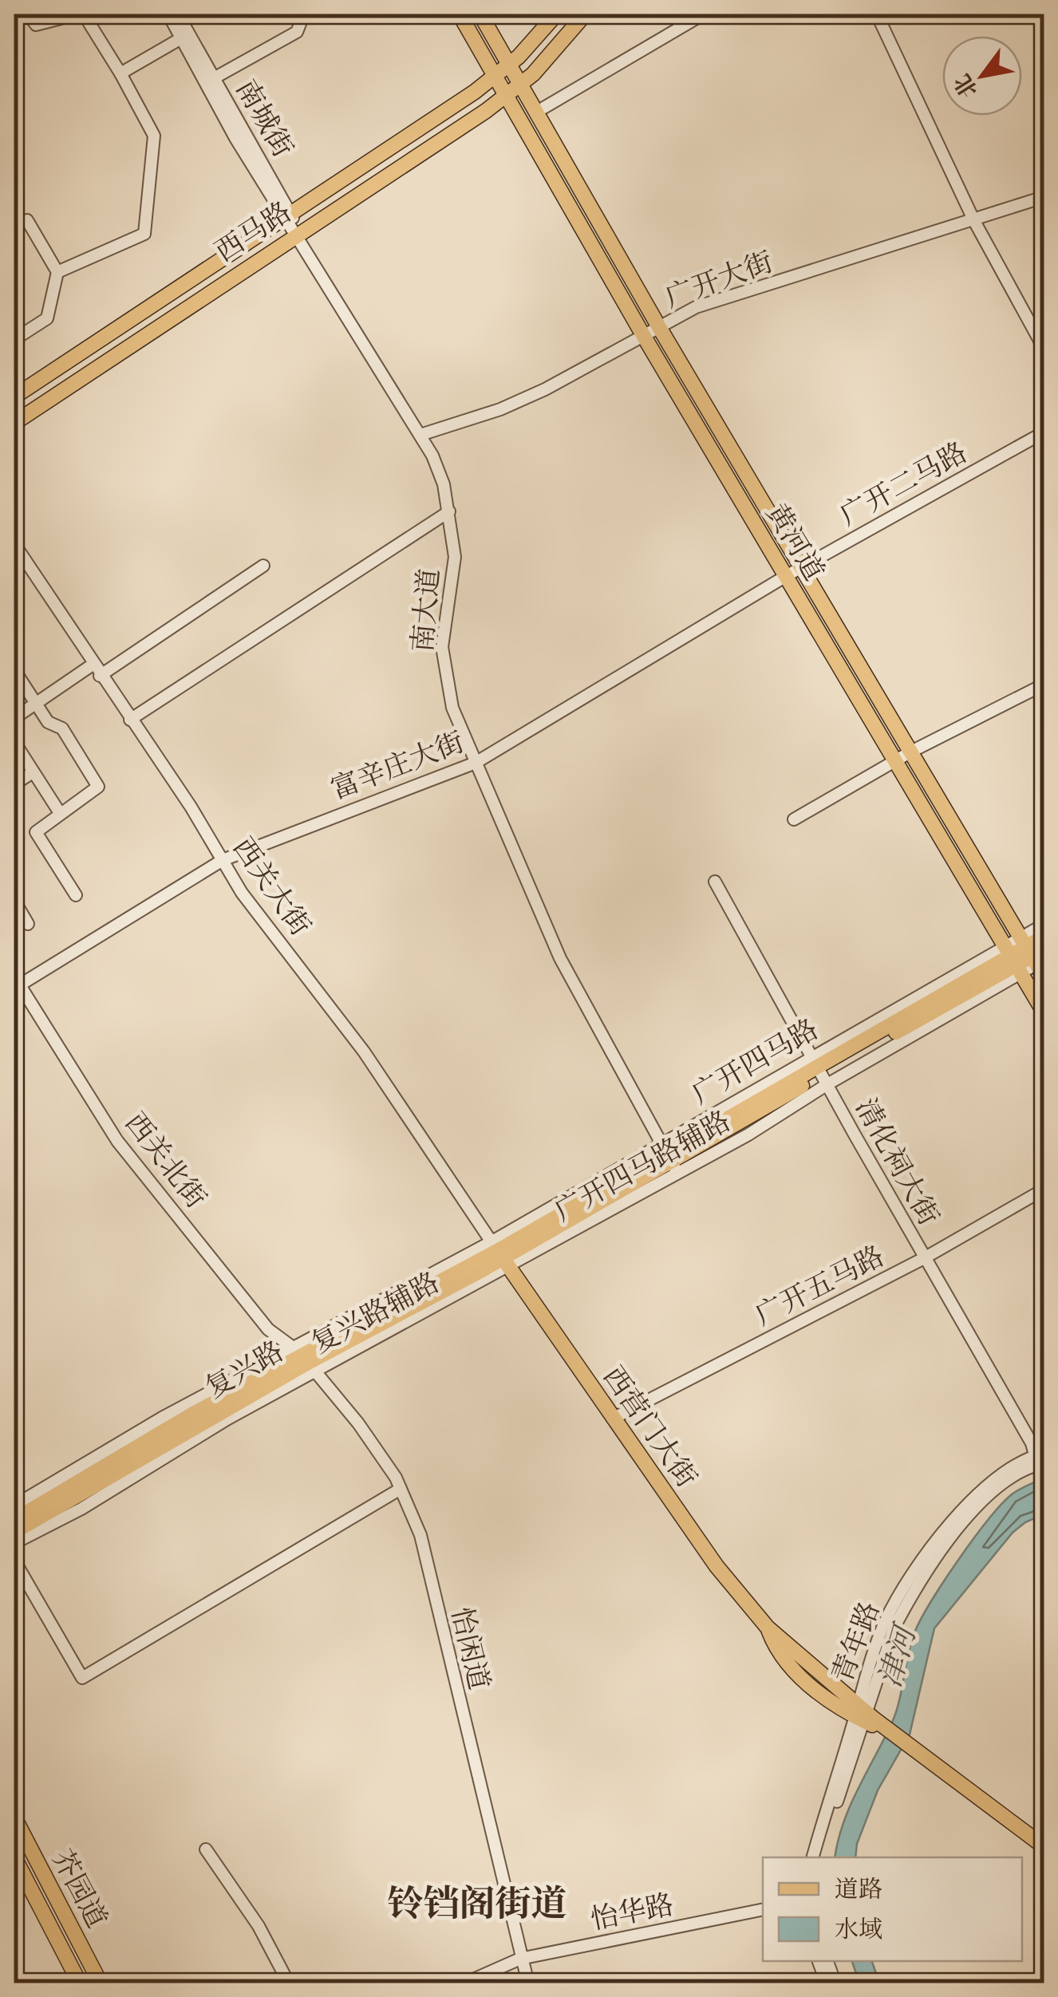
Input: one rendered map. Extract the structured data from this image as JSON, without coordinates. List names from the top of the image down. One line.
{"streets":{"main road":["西马路","黄河道","广开四马路","复兴路","西营门大街","芥园道"],"street":["南城街","广开大街","广开二马路","南大道","富辛庄大街","西关大街","西关北街","清化祠大街","广开四马路辅路","广开五马路","复兴路辅路","青年路","怡闲道","怡华路"]},"crossings":[["南城街","西马路"],["南城街","南大道"],["西马路","黄河道"],["西马路","南大道"],["广开大街","黄河道"],["广开大街","南大道"],["广开二马路","黄河道"],["广开二马路","富辛庄大街"],["黄河道","富辛庄大街"],["黄河道","广开四马路"],["黄河道","广开四马路辅路"],["南大道","富辛庄大街"],["南大道","广开四马路"],["南大道","广开四马路辅路"],["富辛庄大街","西关大街"],["富辛庄大街","西关北街"],["西关大街","广开四马路"],["西关大街","广开四马路辅路"],["西关大街","复兴路辅路"],["西关大街","复兴路"],["西关大街","西营门大街"],["广开四马路","清化祠大街"],["广开四马路","广开四马路辅路"],["广开四马路","复兴路辅路"],["广开四马路","复兴路"],["广开四马路","西营门大街"],["西关北街","复兴路辅路"],["西关北街","复兴路"],["西关北街","怡闲道"],["清化祠大街","广开四马路辅路"],["清化祠大街","广开五马路"],["清化祠大街","青年路"],["广开四马路辅路","复兴路辅路"],["广开四马路辅路","复兴路"],["广开四马路辅路","西营门大街"],["广开五马路","西营门大街"],["复兴路辅路","复兴路"],["复兴路辅路","西营门大街"],["复兴路辅路","怡闲道"],["复兴路","西营门大街"],["复兴路","怡闲道"],["西营门大街","青年路"],["怡闲道","怡华路"]],"districts":["铃铛阁街道"],"water":["津河"],"legend":["道路","水域"],"north":"bottom left"}
